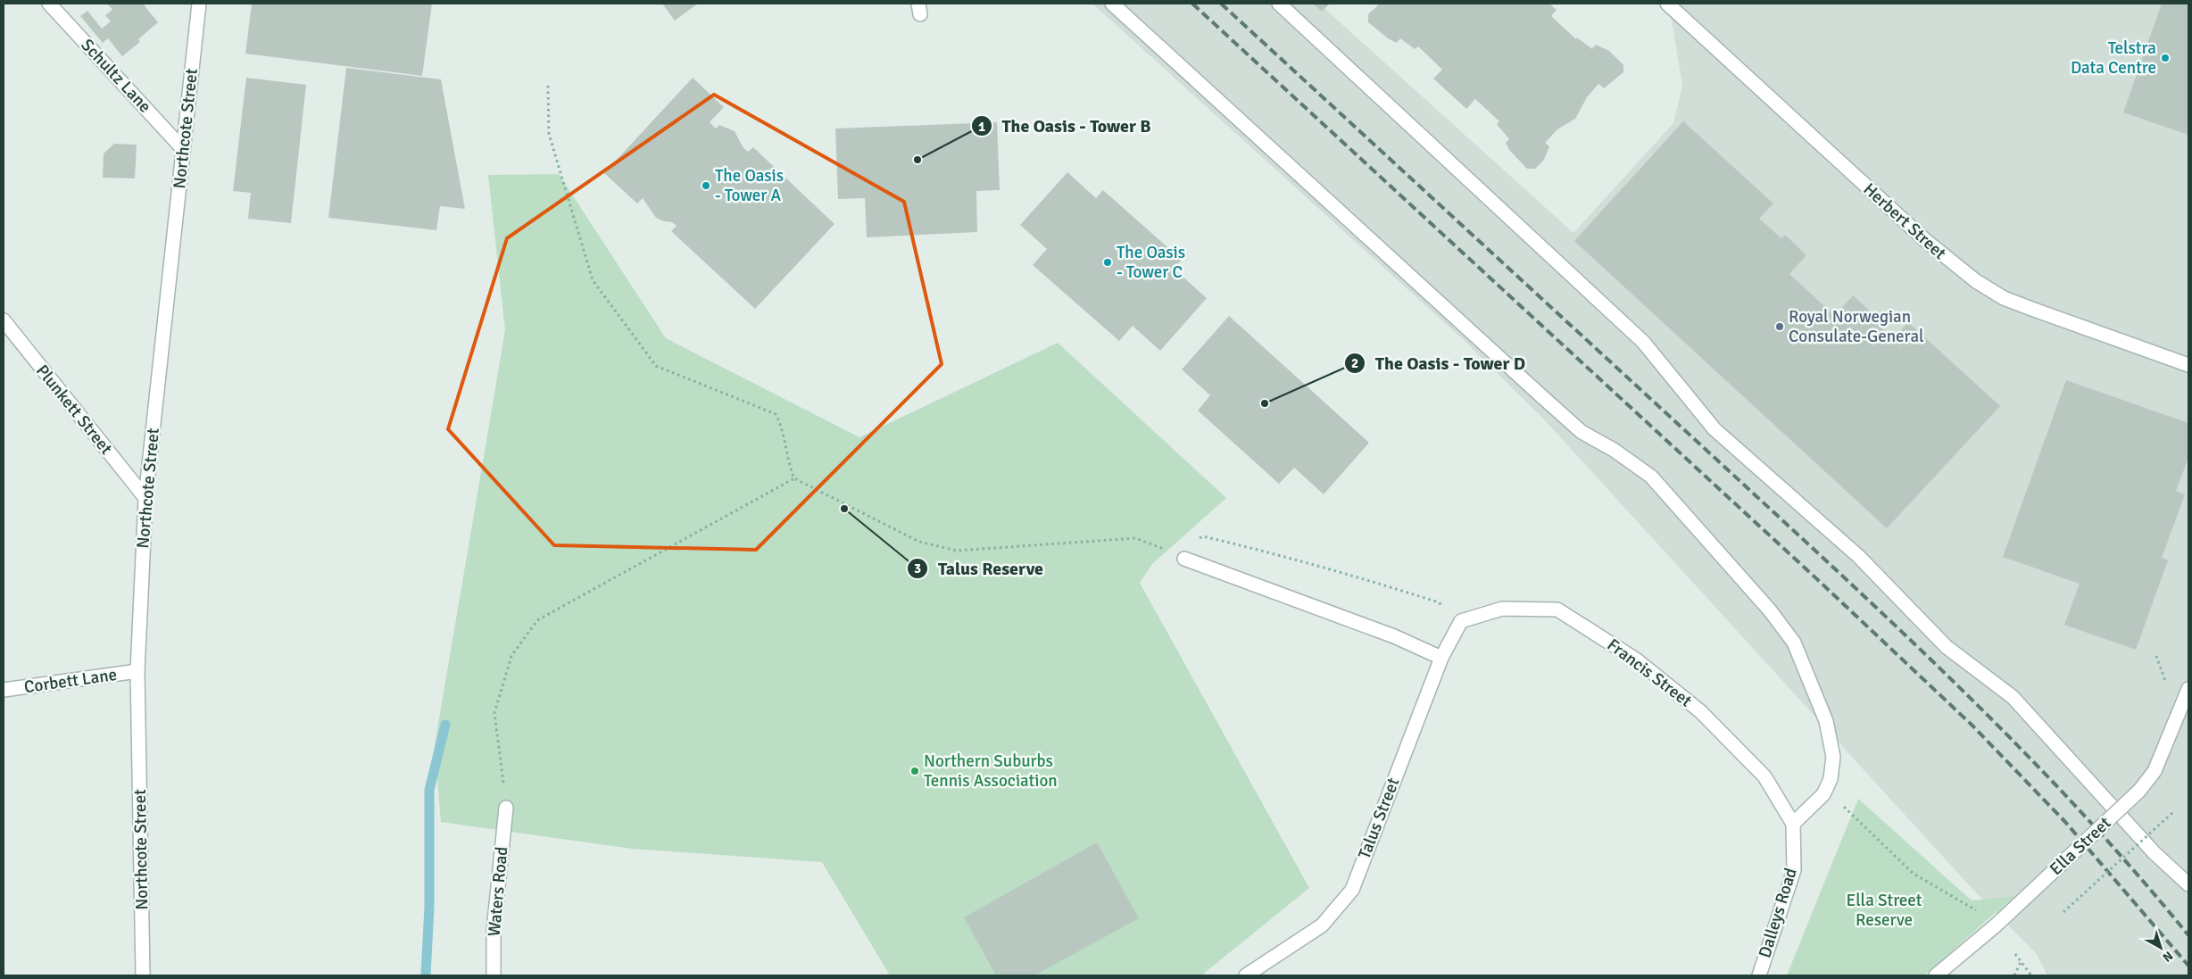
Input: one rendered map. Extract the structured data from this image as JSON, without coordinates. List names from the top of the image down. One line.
{"streets":{"street":["Schultz Lane","Northcote Street","Herbert Street","Plunkett Street","Francis Street","Corbett Lane","Talus Street","Ella Street","Waters Road","Dalleys Road"]},"crossings":[["Schultz Lane","Northcote Street"],["Northcote Street","Plunkett Street"],["Northcote Street","Corbett Lane"],["Francis Street","Talus Street"],["Francis Street","Dalleys Road"]],"parks":["Ella Street Reserve"],"places":["Telstra Data Centre","The Oasis - Tower B","The Oasis - Tower A","The Oasis - Tower C","Royal Norwegian Consulate-General","The Oasis - Tower D","Talus Reserve","Northern Suburbs Tennis Association"],"north":"bottom right"}
